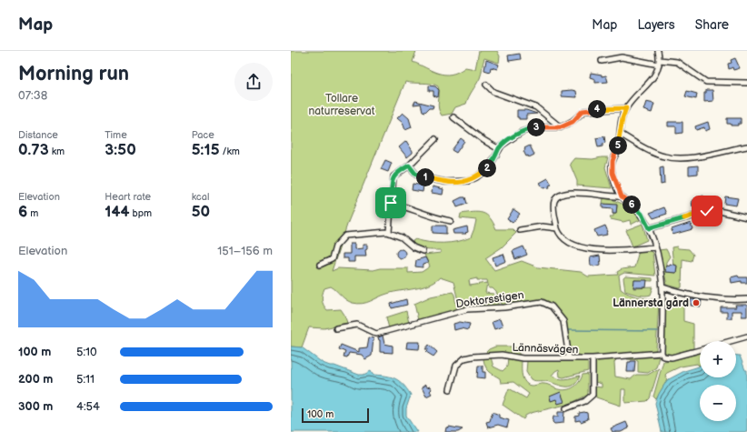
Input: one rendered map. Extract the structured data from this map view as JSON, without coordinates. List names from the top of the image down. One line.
{"streets":{"street":["Doktorsstigen","Lännäsvägen"]},"crossings":[["Doktorsstigen","Lännäsvägen"]],"parks":["Tollare naturreservat"],"places":["Lännersta gård"],"scale_bar":"100 m","page":{"header":"Map","nav":["Map","Layers","Share"],"heading":["Morning run","07:38"],"pins":["4","3","5","2","1","6"],"stats":[["Distance","0.73 km"],["Time","3:50"],["Pace","5:15 /km"],["Elevation","6 m"],["Heart rate","144 bpm"],["kcal","50"]],"chart":["Elevation","151–156 m"],"list":[{"name":"100 m","note":"5:10"},{"name":"200 m","note":"5:11"},{"name":"300 m","note":"4:54"}],"map_buttons":["+","−"],"scale":"100 m"}}
